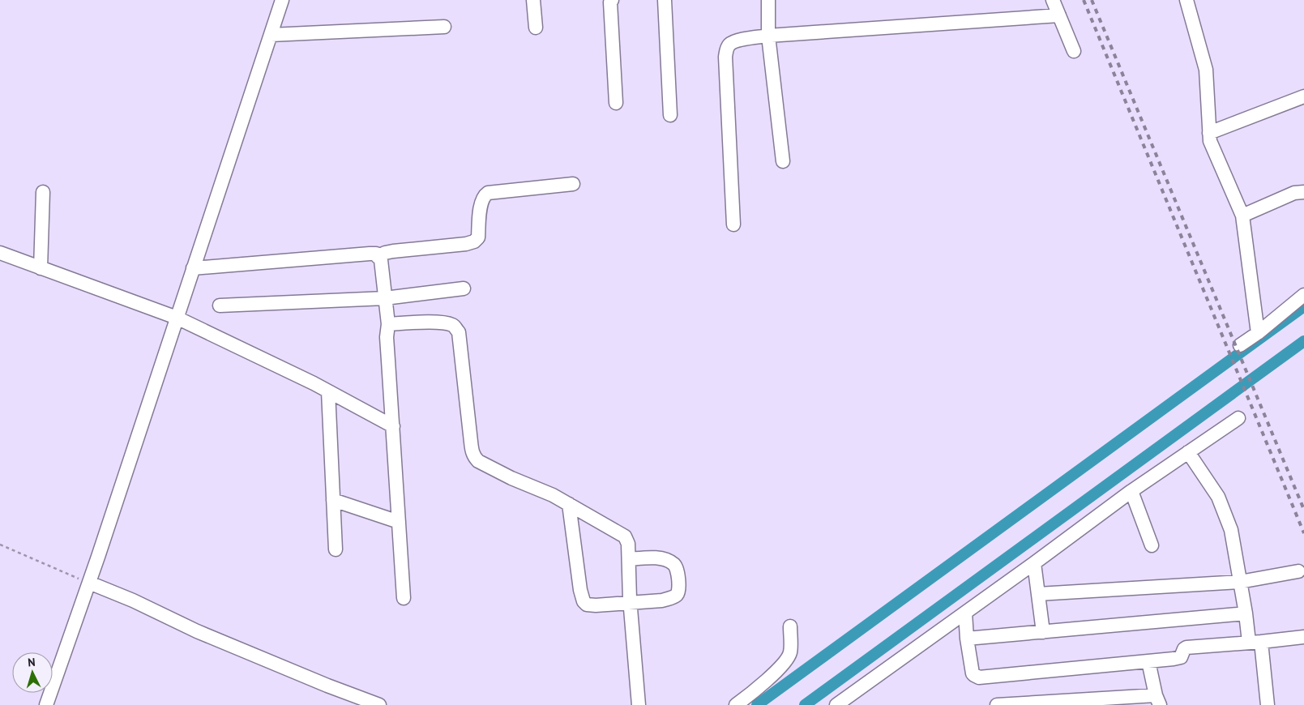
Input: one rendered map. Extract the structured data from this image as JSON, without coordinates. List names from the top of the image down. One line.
{"north":"top"}
